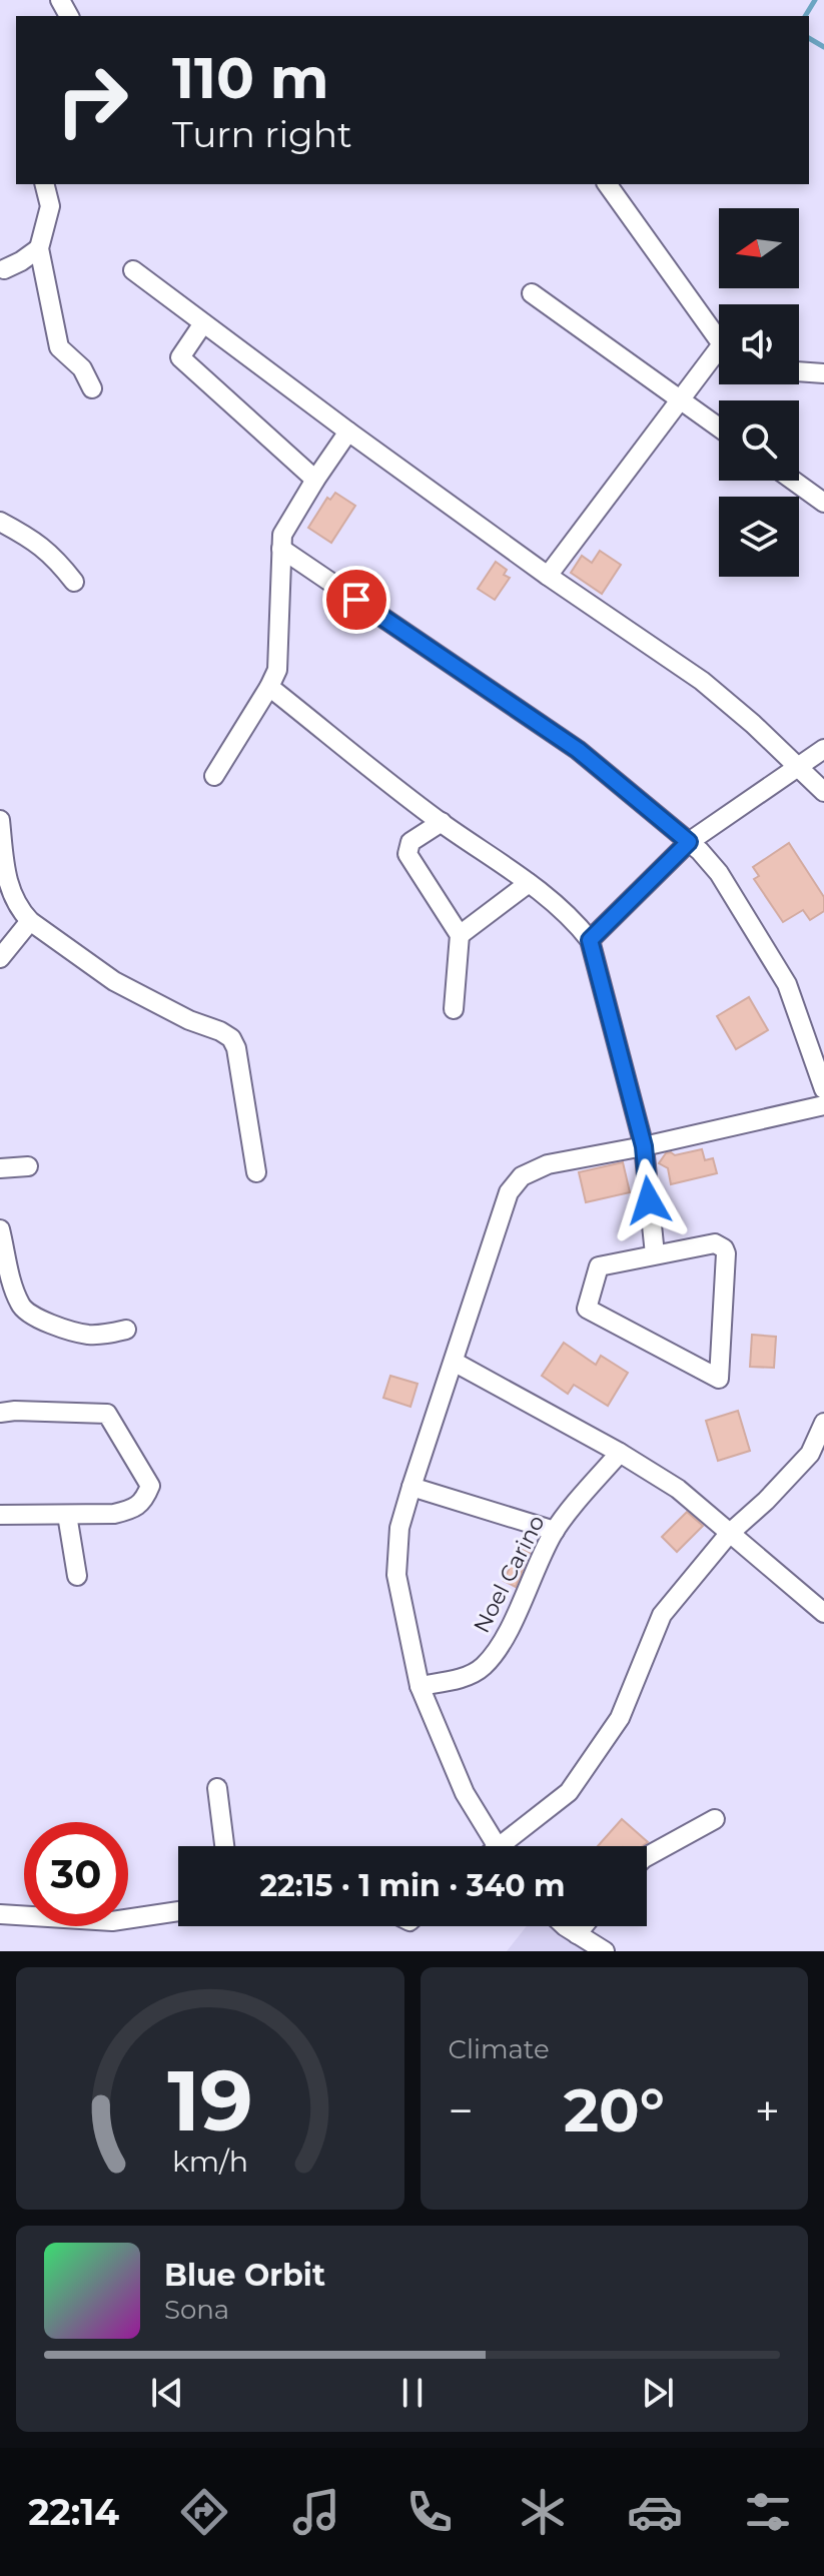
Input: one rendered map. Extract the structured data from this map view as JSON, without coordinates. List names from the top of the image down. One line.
{"streets":{"street":["Noel Carino"]},"north":"left","page":{"turn":["110 m","Turn right"],"limit":"30","trip":"22:15 · 1 min · 340 m","tile":"Climate","heat":["−","20°","+"],"song":["Blue Orbit","Sona"],"tabs":"22:14","gauge":["19","km/h"]}}
